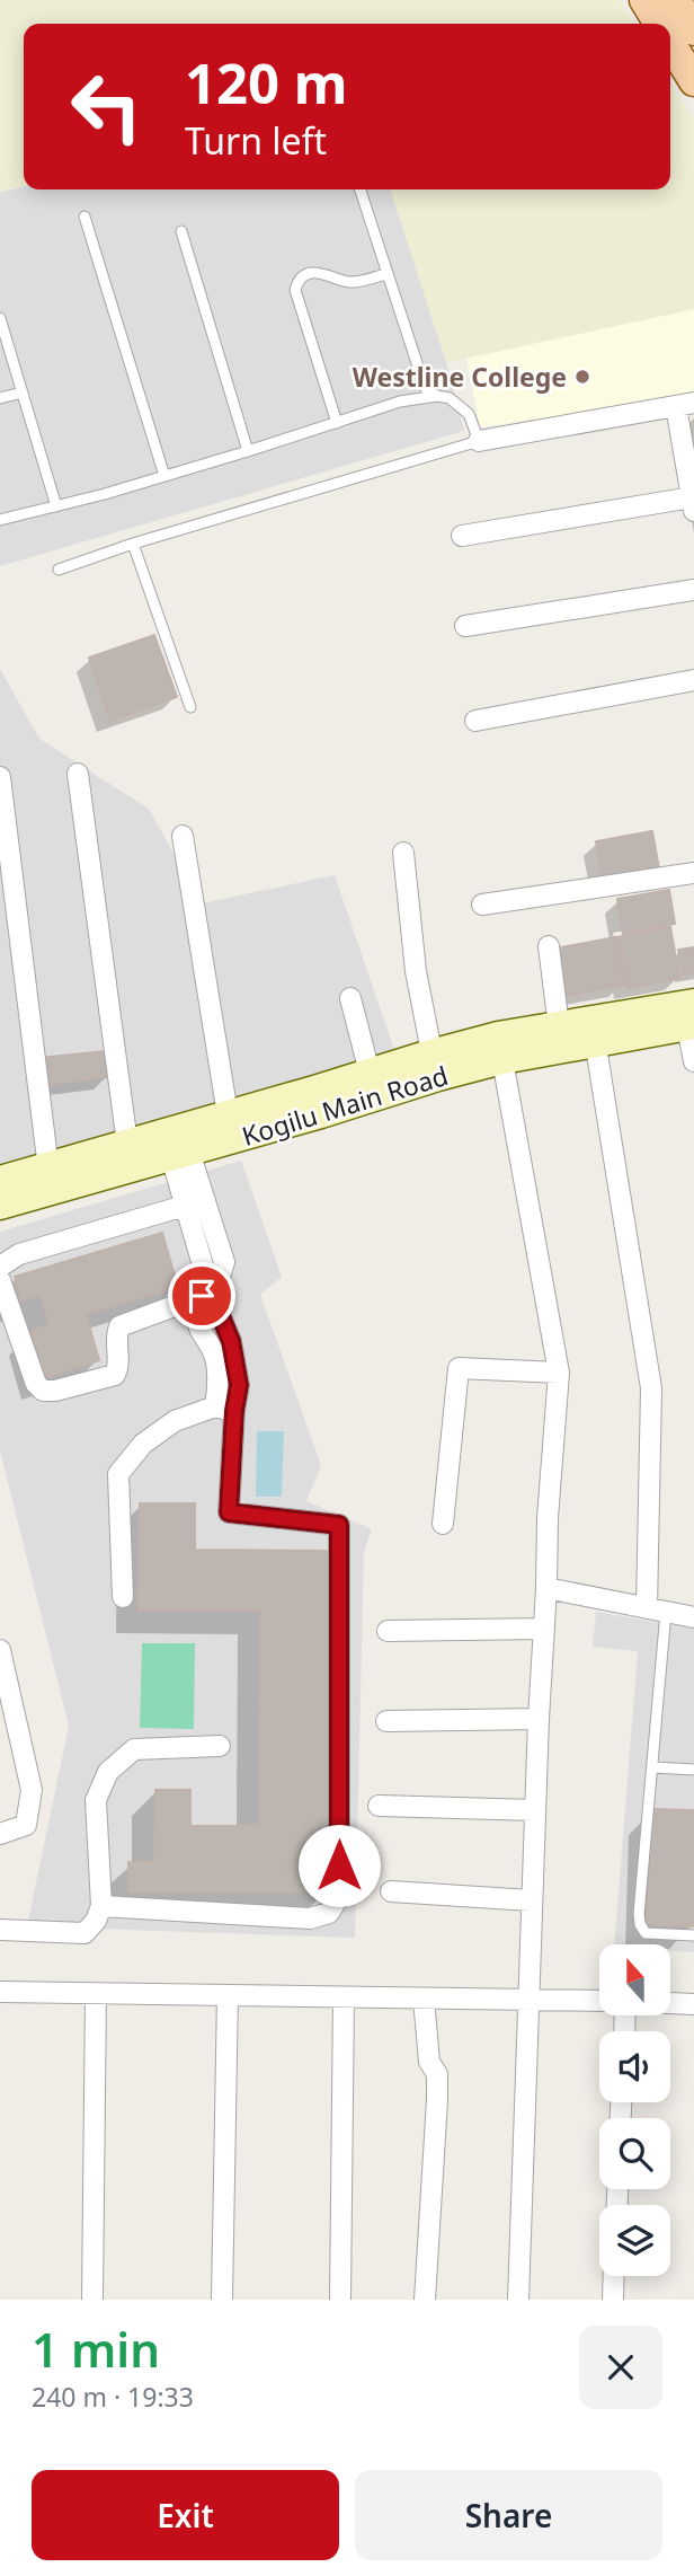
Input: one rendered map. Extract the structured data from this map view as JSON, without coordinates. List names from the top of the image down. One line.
{"streets":{"main road":["Kogilu Main Road"]},"places":["Westline College"],"north":"top","page":{"turn":["120 m","Turn left"],"heading":["1 min","240 m · 19:33"],"buttons":["Exit","Share"]}}
